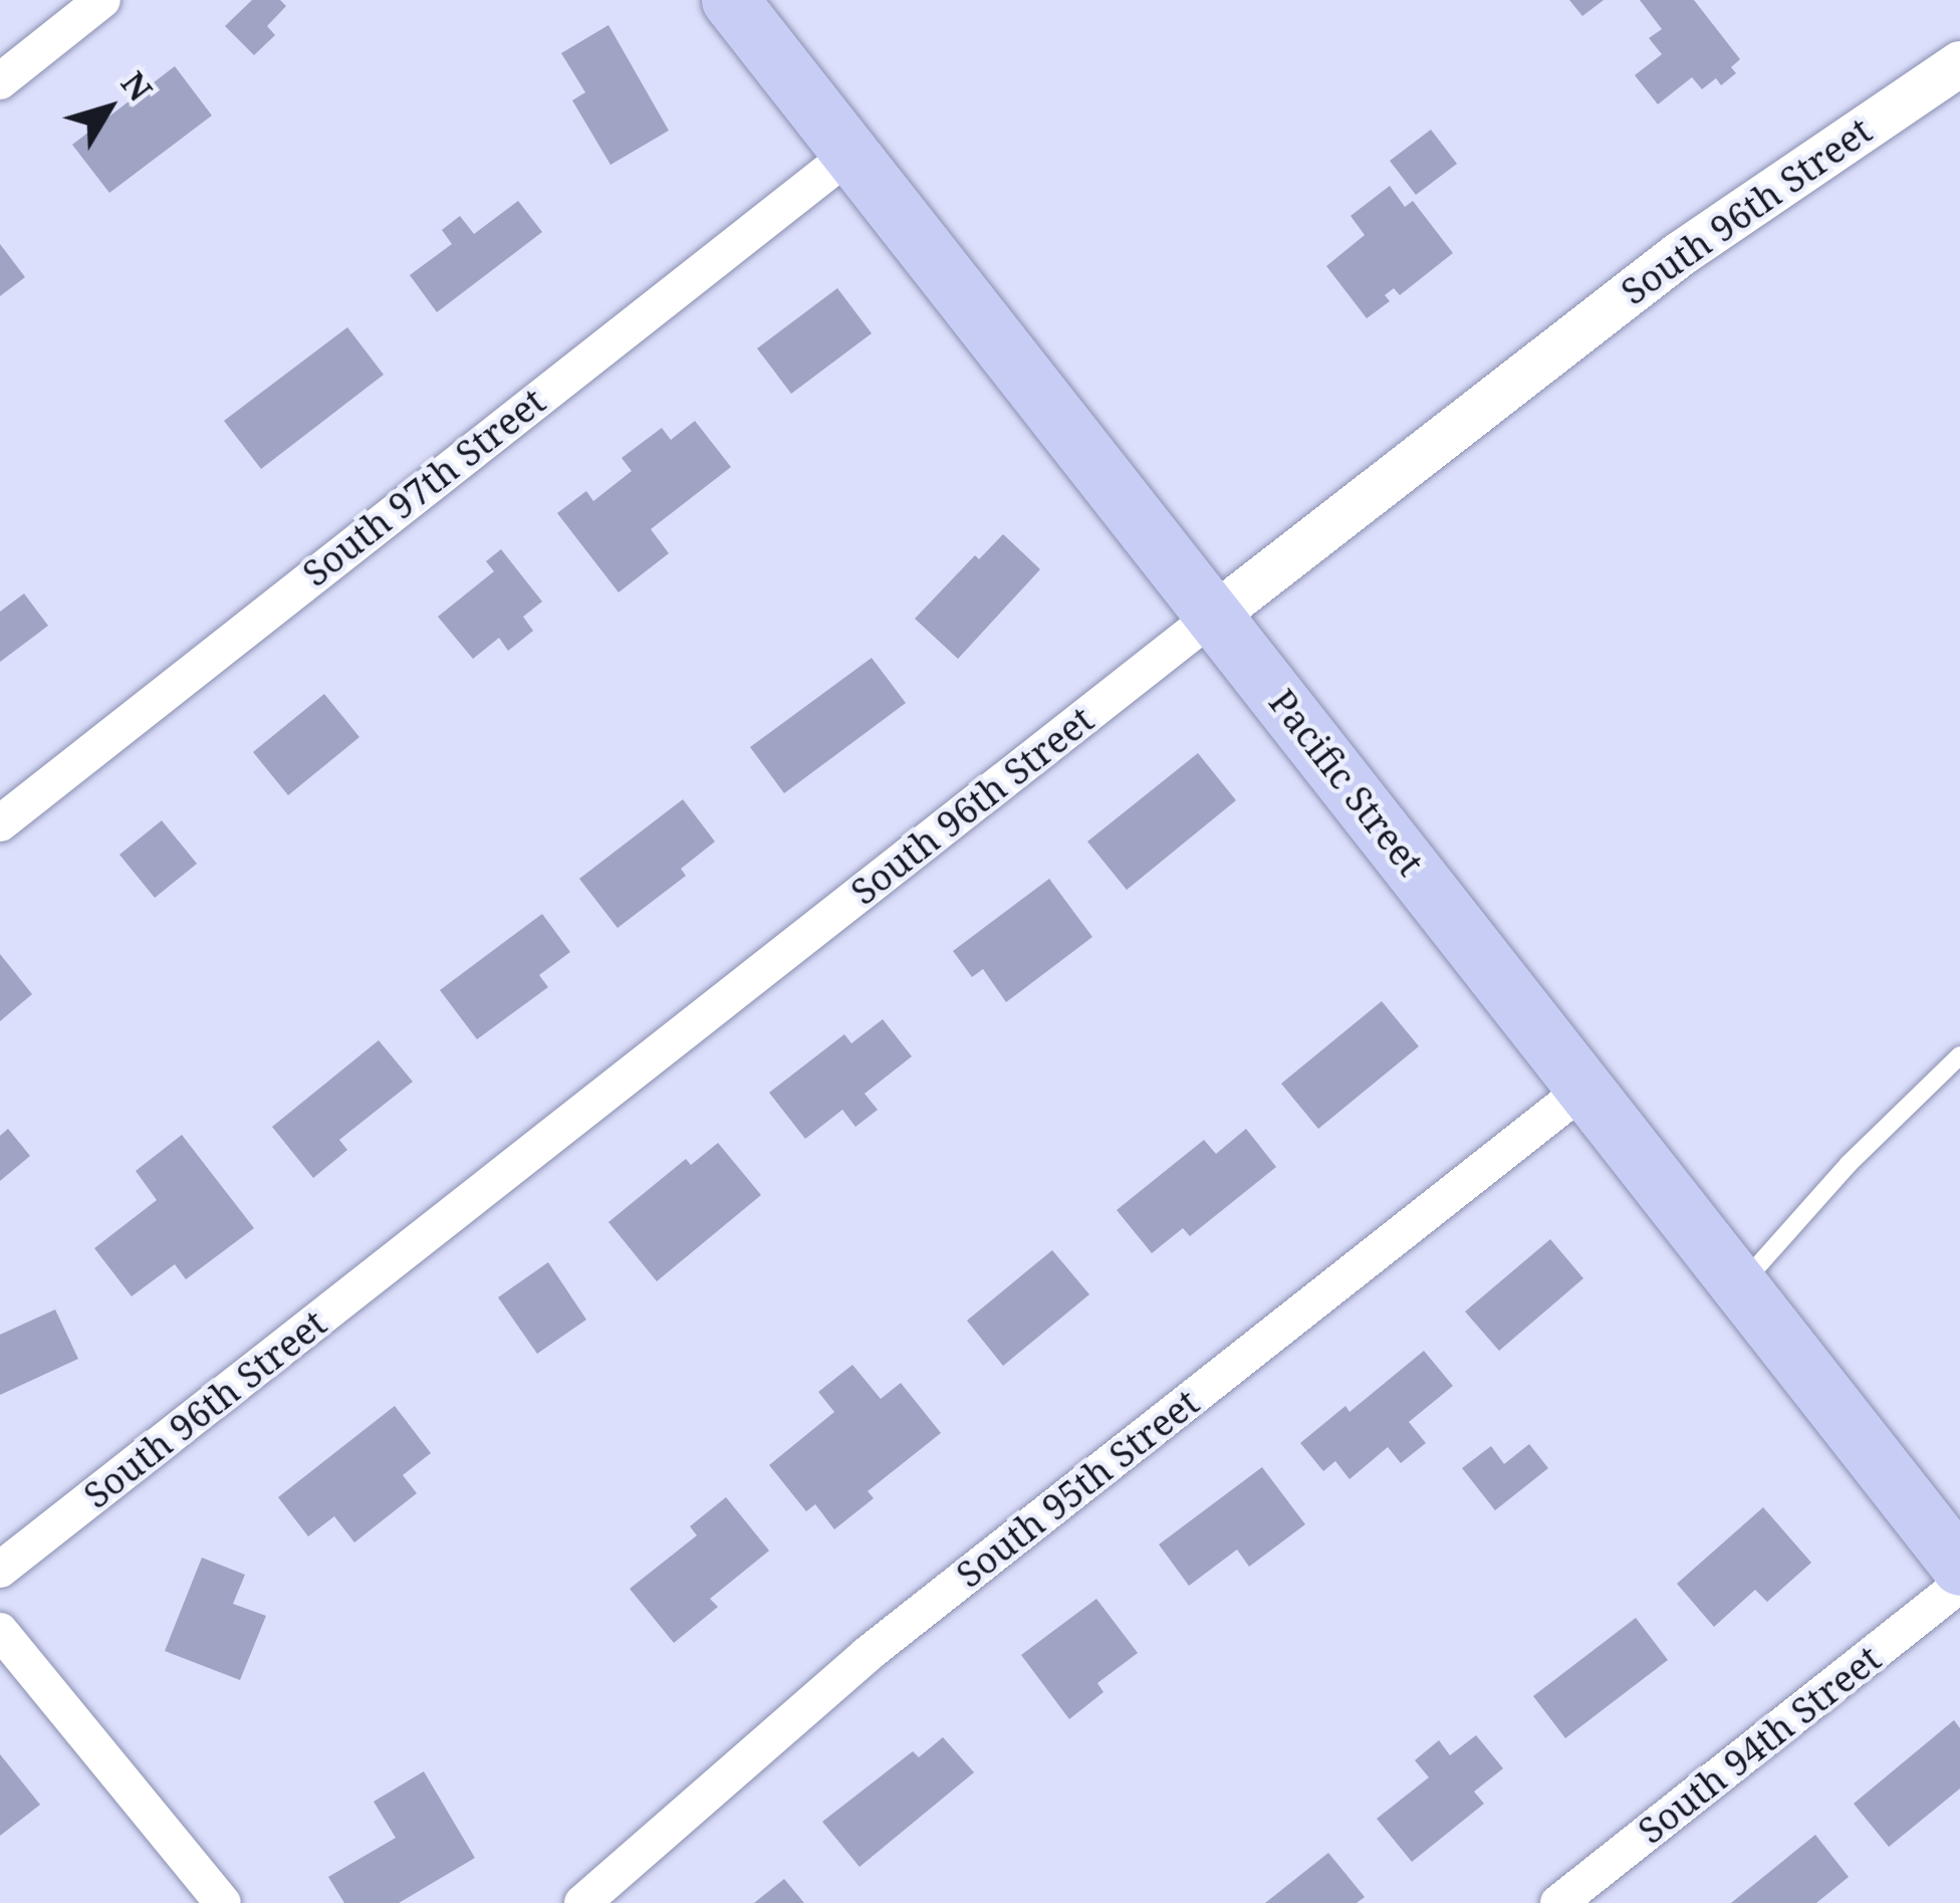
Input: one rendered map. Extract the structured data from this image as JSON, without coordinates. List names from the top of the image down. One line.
{"streets":{"main road":["Pacific Street"],"street":["South 96th Street","South 97th Street","South 95th Street","South 94th Street"]},"crossings":[["South 96th Street","Pacific Street"],["South 97th Street","Pacific Street"],["Pacific Street","South 95th Street"]],"north":"top right"}
